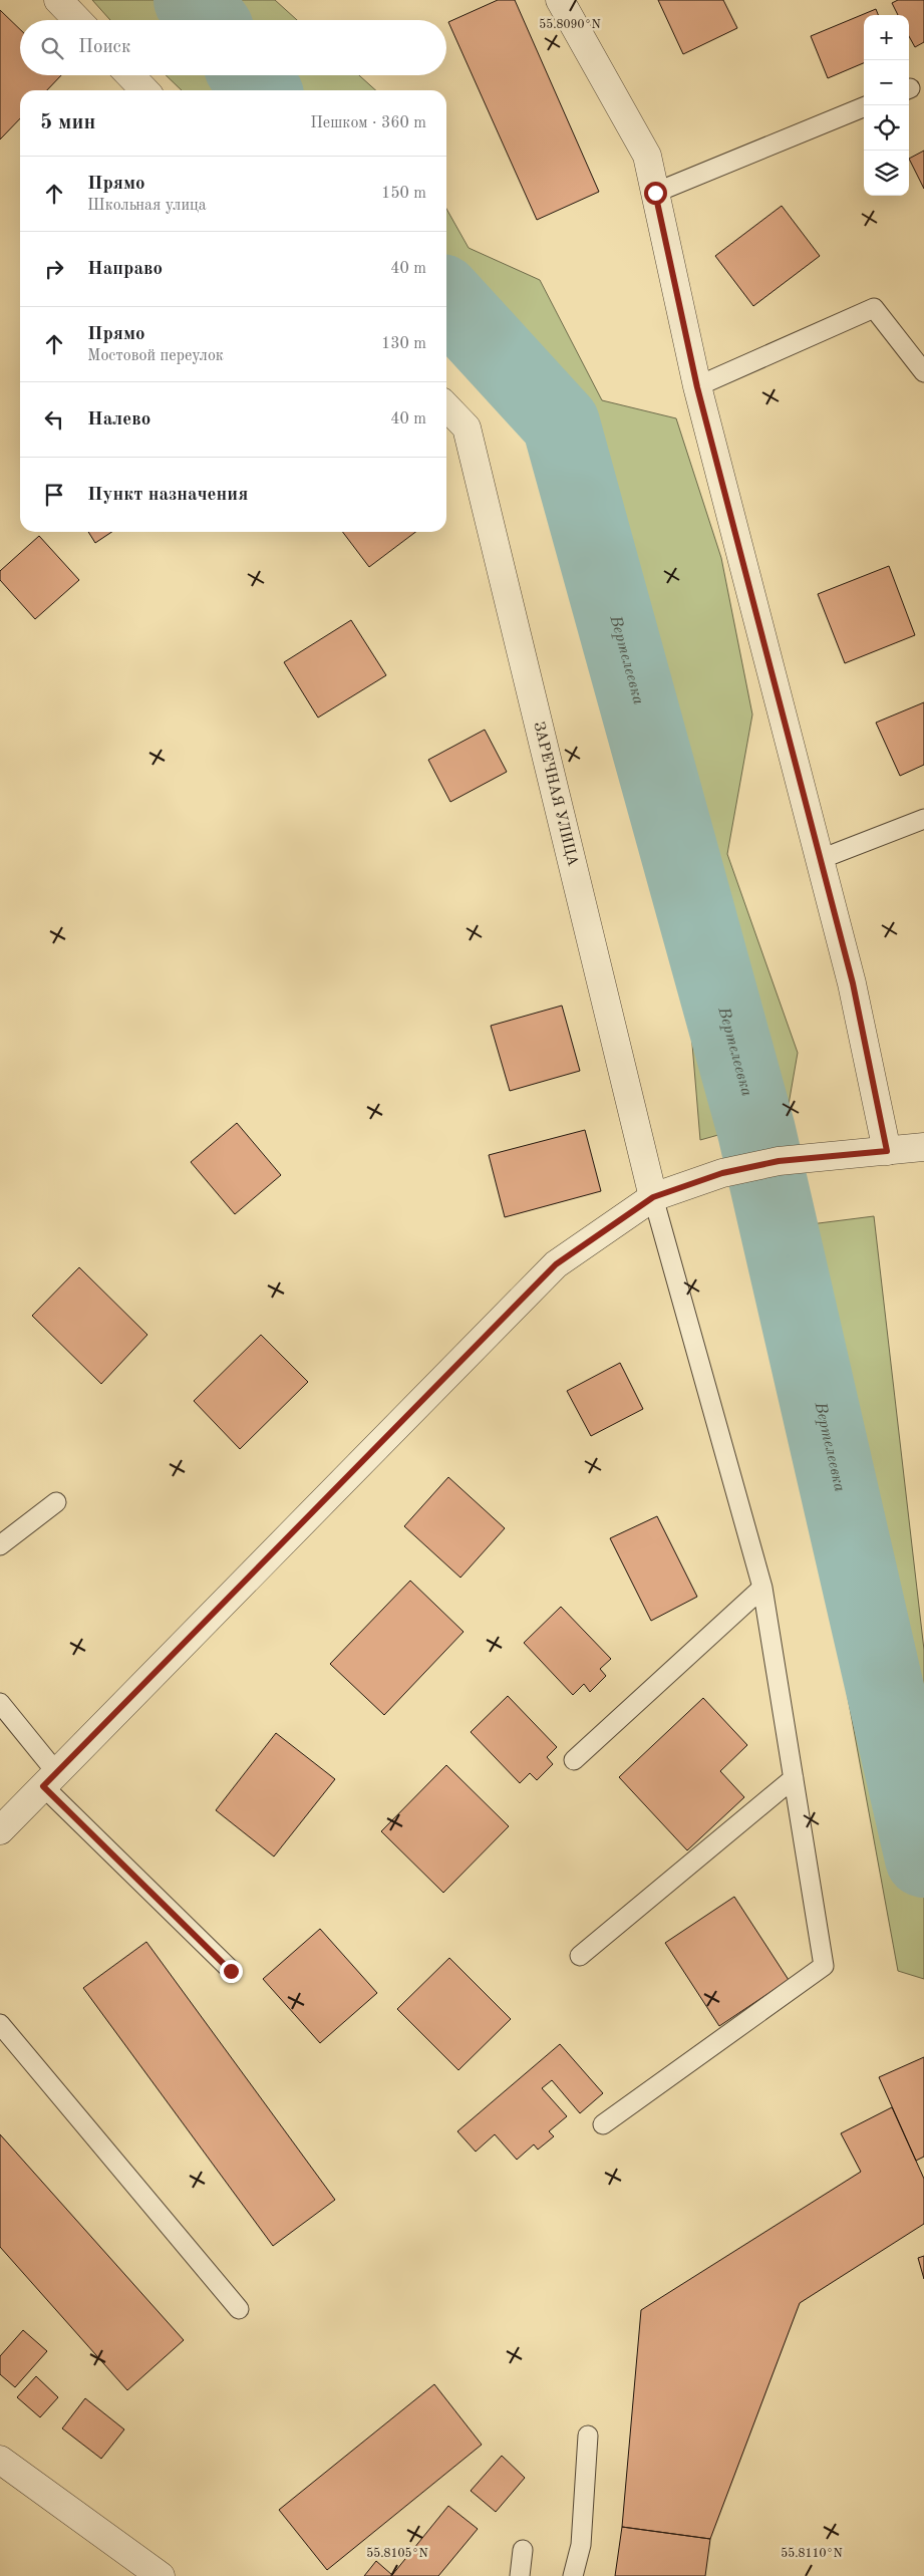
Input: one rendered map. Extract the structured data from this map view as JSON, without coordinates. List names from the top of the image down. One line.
{"streets":{"street":["ЗАРЕЧНАЯ УЛИЦА"]},"water":["Вертелеевка"],"page":{"map_buttons":["+","−"],"search":"Поиск","heading":["5 мин","Пешком · 360 m"],"list":[["Прямо","Школьная улица","150 m"],["Направо","40 m"],["Прямо","Мостовой переулок","130 m"],["Налево","40 m"],"Пункт назначения"]},"coordinates":["55.8090°N","55.8105°N","55.8110°N"]}
